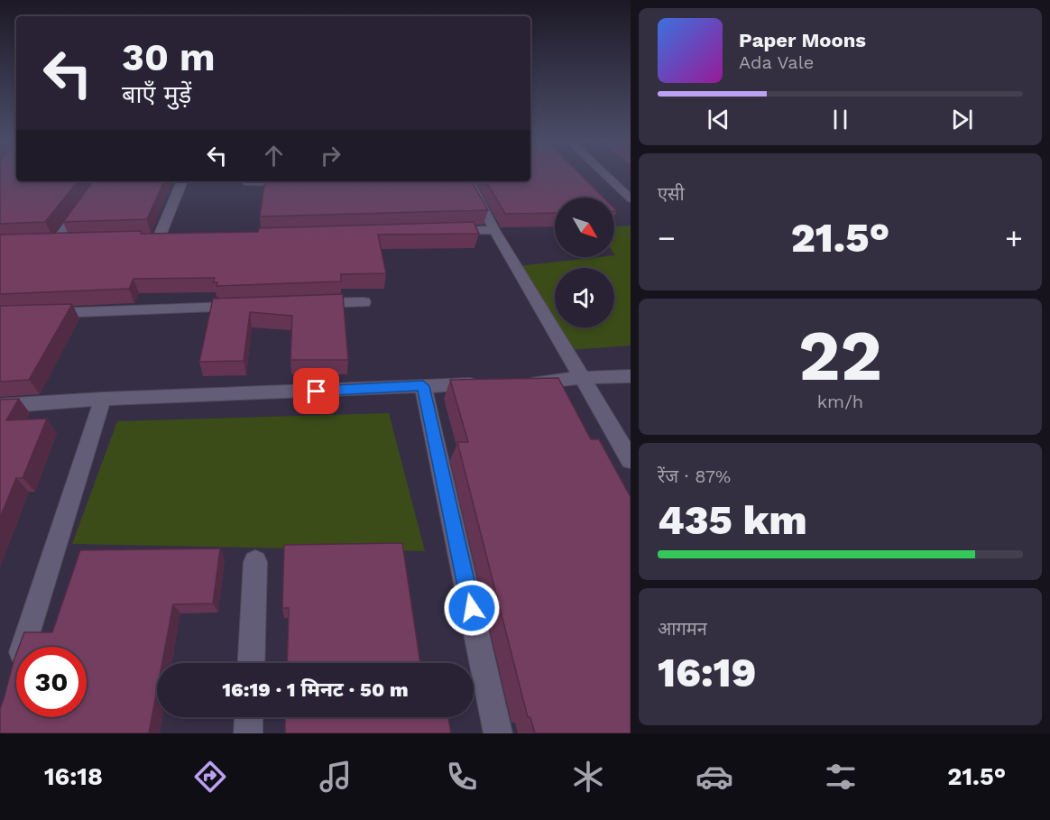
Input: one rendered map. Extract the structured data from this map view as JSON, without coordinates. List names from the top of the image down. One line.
{"north":"bottom right","page":{"turn":["30 m","बाएँ मुड़ें"],"song":["Paper Moons","Ada Vale"],"tile":["एसी",["22","km/h"],["रेंज · 87%","435 km"],["आगमन","16:19"]],"heat":["−","21.5°","+"],"limit":"30","trip":"16:19 · 1 मिनट · 50 m","tabs":["16:18","21.5°"]}}
